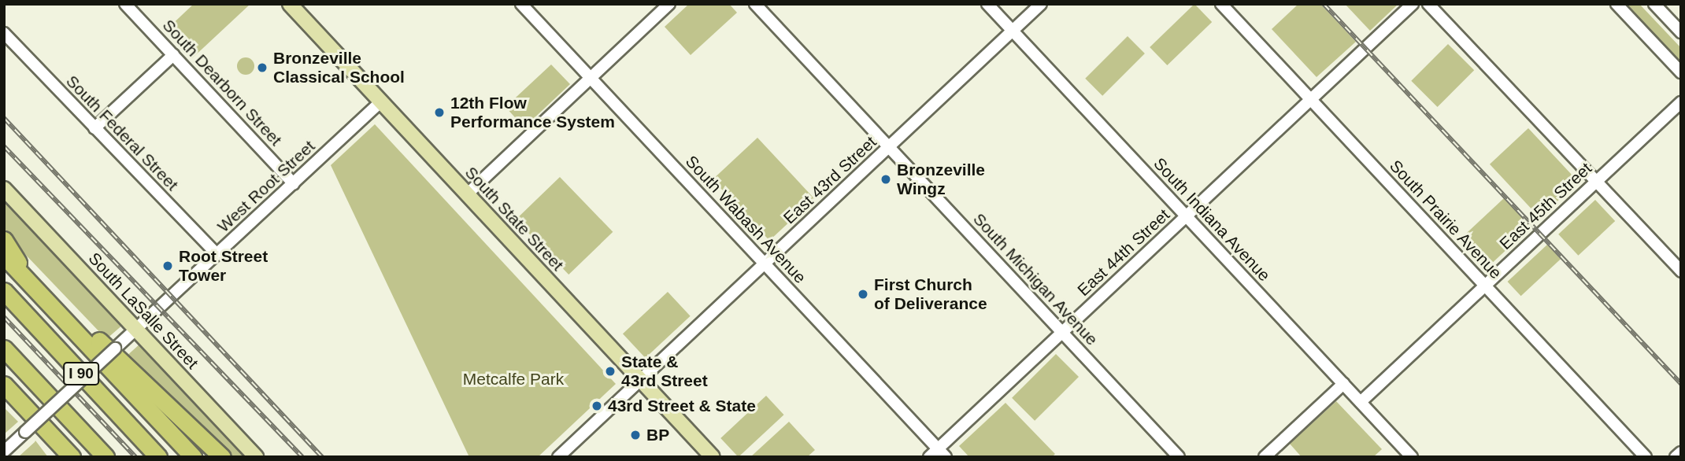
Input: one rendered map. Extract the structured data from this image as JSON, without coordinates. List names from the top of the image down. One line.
{"streets":{"highway":["I 90"],"main road":["South State Street","South LaSalle Street"],"street":["South Dearborn Street","South Federal Street","East 43rd Street","West Root Street","East 45th Street","South Wabash Avenue","South Indiana Avenue","South Prairie Avenue","East 44th Street","South Michigan Avenue"]},"crossings":[["South Dearborn Street","West Root Street"],["South Federal Street","West Root Street"],["East 43rd Street","South State Street"],["East 43rd Street","South Wabash Avenue"],["East 43rd Street","South Indiana Avenue"],["East 43rd Street","South Michigan Avenue"],["West Root Street","South State Street"],["West Root Street","South LaSalle Street"],["East 45th Street","South Indiana Avenue"],["East 45th Street","South Prairie Avenue"],["South Wabash Avenue","East 44th Street"],["South Indiana Avenue","East 44th Street"],["South Prairie Avenue","East 44th Street"],["East 44th Street","South Michigan Avenue"]],"parks":["Metcalfe Park"],"places":["Bronzeville Classical School","12th Flow Performance System","Bronzeville Wingz","Root Street Tower","First Church of Deliverance","State & 43rd Street","43rd Street & State","BP"]}
